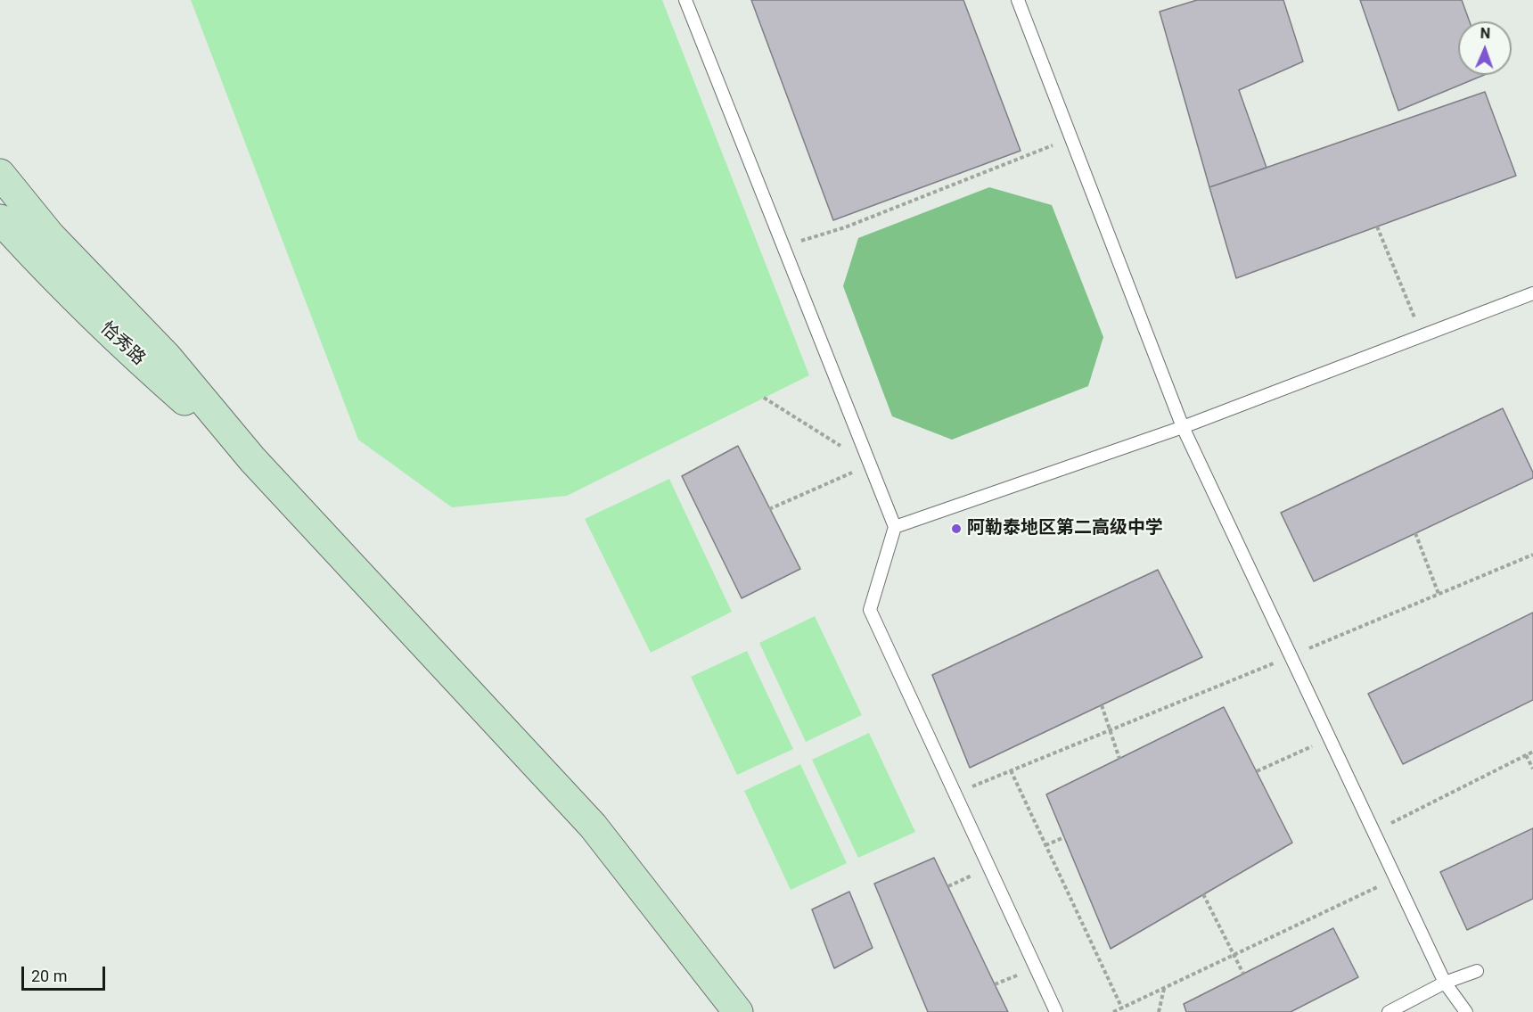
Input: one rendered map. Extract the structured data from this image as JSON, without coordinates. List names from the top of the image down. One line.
{"streets":{"main road":["恰秀路"]},"places":["阿勒泰地区第二高级中学"],"scale_bar":"20 m","north":"top"}
